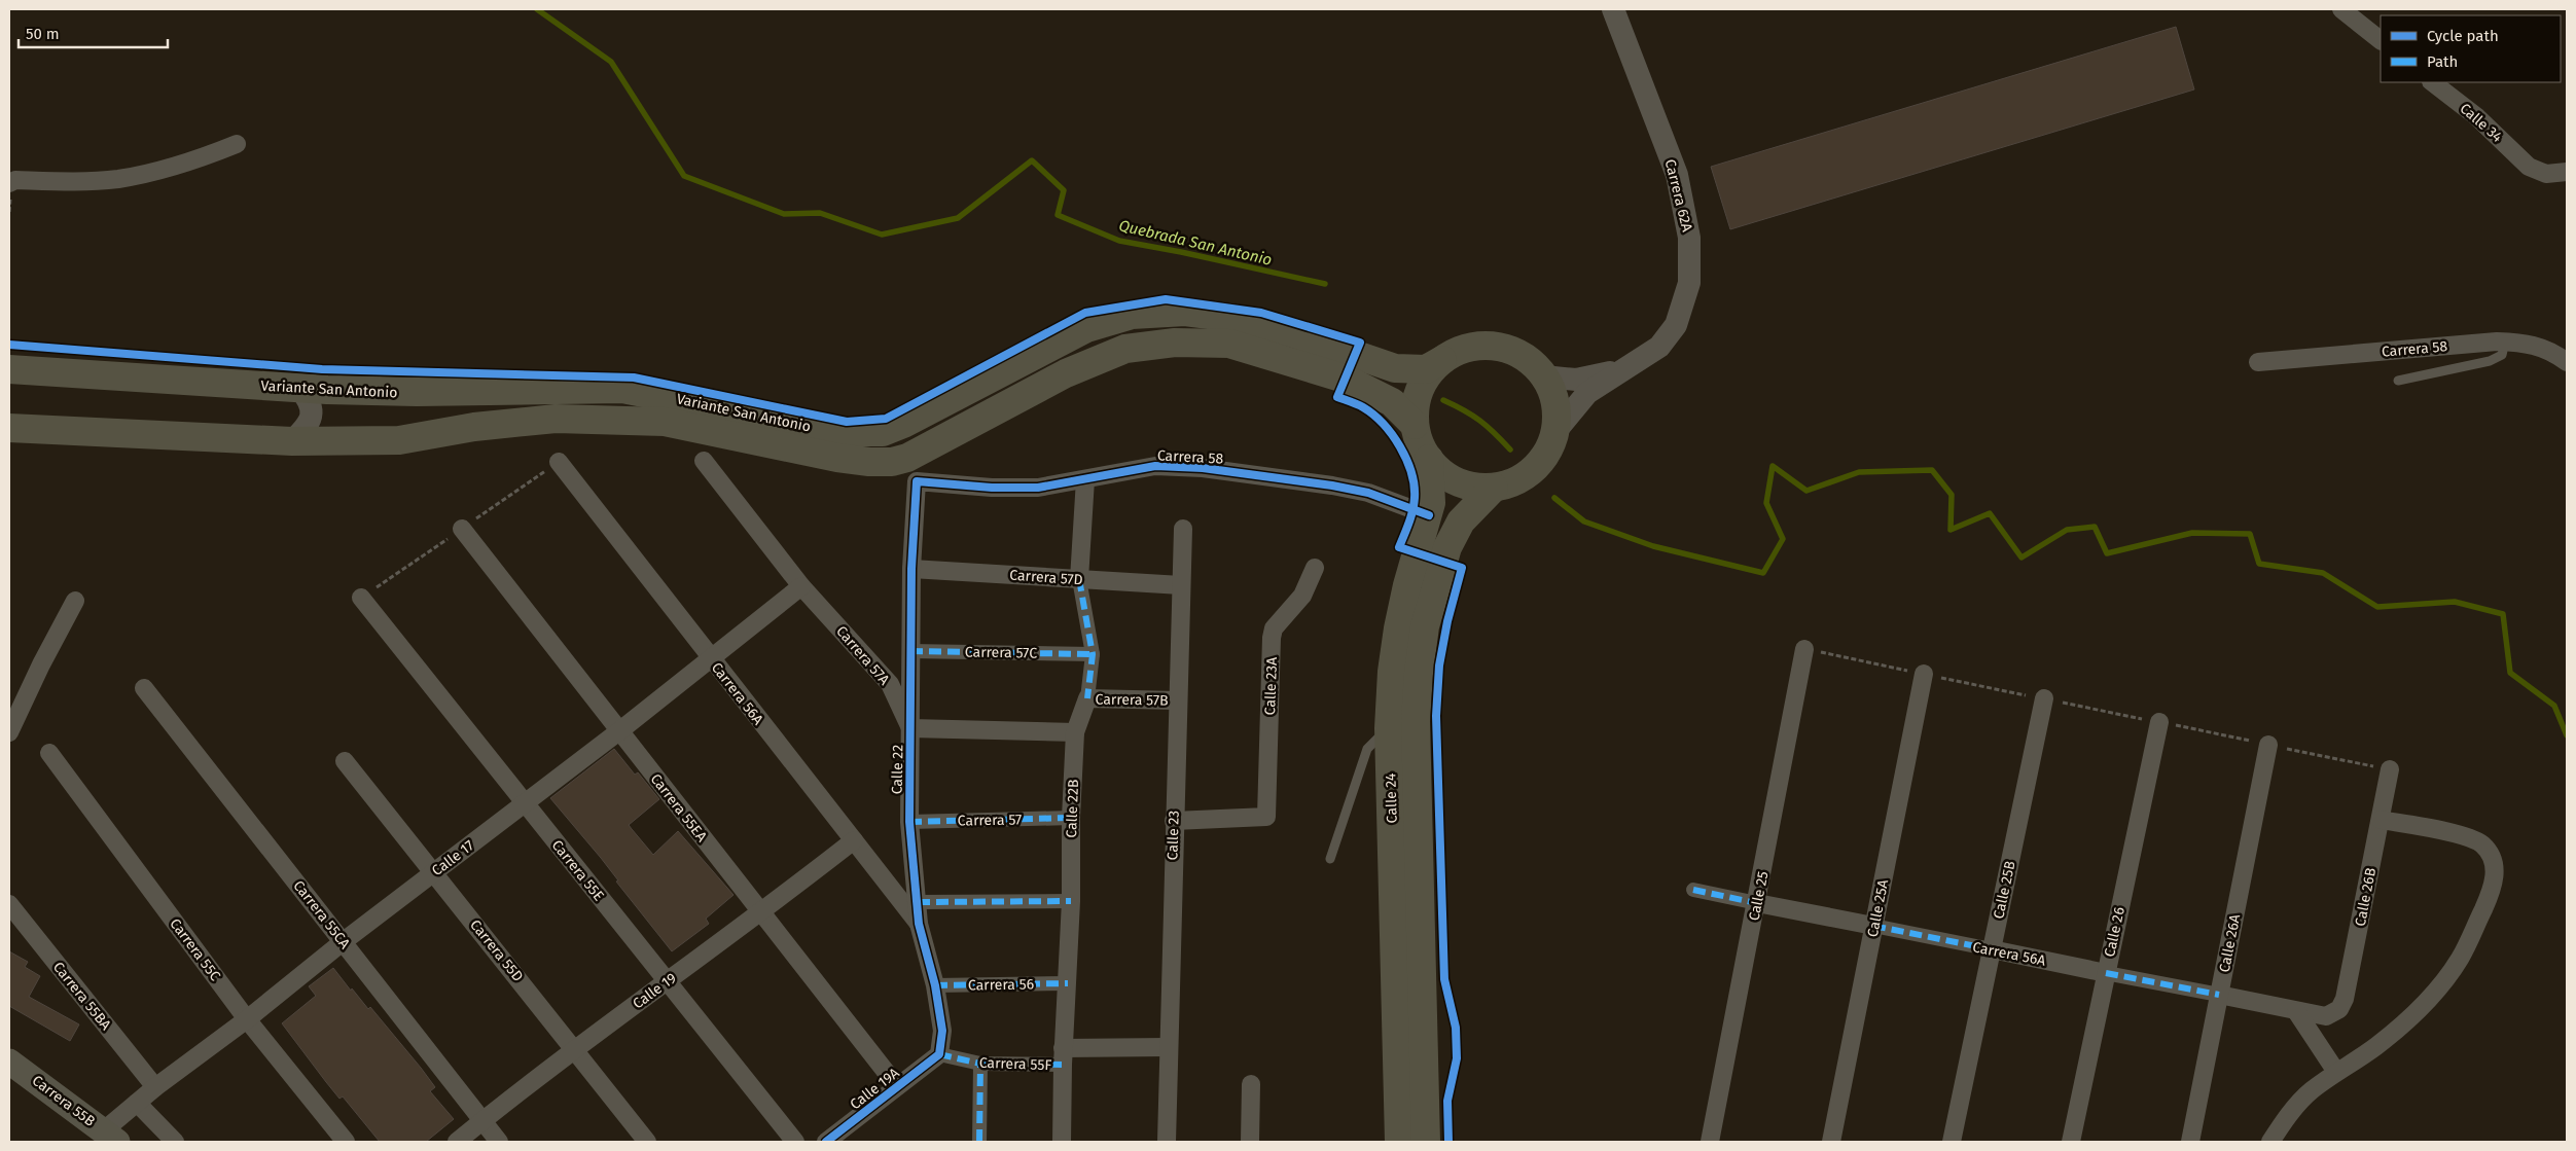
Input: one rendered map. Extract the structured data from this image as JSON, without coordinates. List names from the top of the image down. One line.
{"streets":{"main road":["Variante San Antonio","Calle 24","Carrera 55B"],"street":["Calle 34","Carrera 62A","Carrera 58","Carrera 57D","Carrera 57C","Carrera 57A","Calle 23A","Carrera 56A","Carrera 57B","Calle 22","Carrera 55EA","Calle 22B","Carrera 57","Calle 23","Calle 17","Carrera 55E","Calle 25B","Calle 25","Calle 26B","Calle 25A","Carrera 55CA","Calle 26","Calle 26A","Carrera 55C","Carrera 55D","Carrera 56","Calle 19","Carrera 55BA","Carrera 55F","Calle 19A"]},"crossings":[["Carrera 62A","Variante San Antonio"],["Carrera 62A","Calle 24"],["Carrera 58","Calle 22"],["Carrera 58","Calle 24"],["Carrera 58","Calle 22B"],["Variante San Antonio","Calle 24"],["Carrera 57D","Calle 22"],["Carrera 57D","Calle 22B"],["Carrera 57D","Calle 23"],["Carrera 57C","Calle 22"],["Carrera 57C","Calle 22B"],["Carrera 57A","Calle 22"],["Carrera 57A","Calle 17"],["Calle 23A","Calle 23"],["Carrera 56A","Calle 22"],["Carrera 56A","Calle 17"],["Carrera 56A","Calle 25B"],["Carrera 56A","Calle 25"],["Carrera 56A","Calle 26B"],["Carrera 56A","Calle 25A"],["Carrera 56A","Calle 26"],["Carrera 56A","Calle 26A"],["Carrera 56A","Calle 19"],["Carrera 57B","Calle 22B"],["Carrera 57B","Calle 23"],["Calle 22","Carrera 57"],["Calle 22","Carrera 56"],["Calle 22","Carrera 55F"],["Calle 22","Calle 19A"],["Carrera 55EA","Calle 17"],["Carrera 55EA","Calle 19"],["Carrera 55EA","Calle 19A"],["Calle 22B","Carrera 57"],["Calle 22B","Carrera 56"],["Calle 22B","Carrera 55F"],["Calle 23","Carrera 55F"],["Calle 17","Carrera 55E"],["Calle 17","Carrera 55CA"],["Calle 17","Carrera 55C"],["Calle 17","Carrera 55D"],["Calle 17","Carrera 55BA"],["Calle 17","Carrera 55B"],["Carrera 55E","Calle 19"],["Carrera 55CA","Calle 19"],["Carrera 55D","Calle 19"],["Carrera 55F","Calle 19A"]],"water":["Quebrada San Antonio"],"legend":["Cycle path","Path"],"scale_bar":"50 m"}
